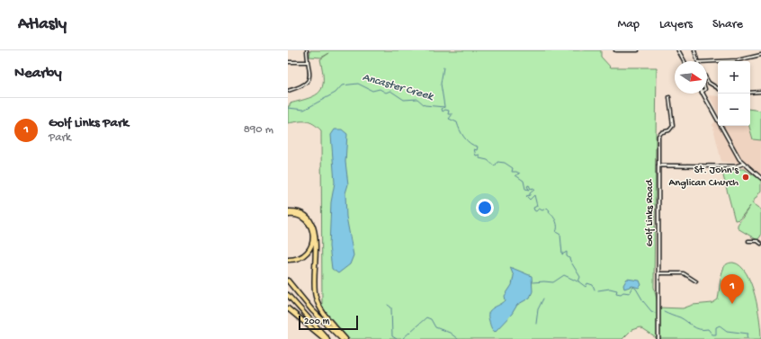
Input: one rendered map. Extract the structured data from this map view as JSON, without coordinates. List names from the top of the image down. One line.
{"streets":{"main road":["Golf Links Road"]},"water":["Ancaster Creek"],"places":["St. John's Anglican Church"],"scale_bar":"200 m","north":"right","page":{"header":"Atlasly","nav":["Map","Layers","Share"],"heading":"Nearby","map_buttons":["+","−"],"list":[{"mark":"1","name":"Golf Links Park","note":"Park","value":"890 m"}],"pins":"1","scale":"200 m"}}
